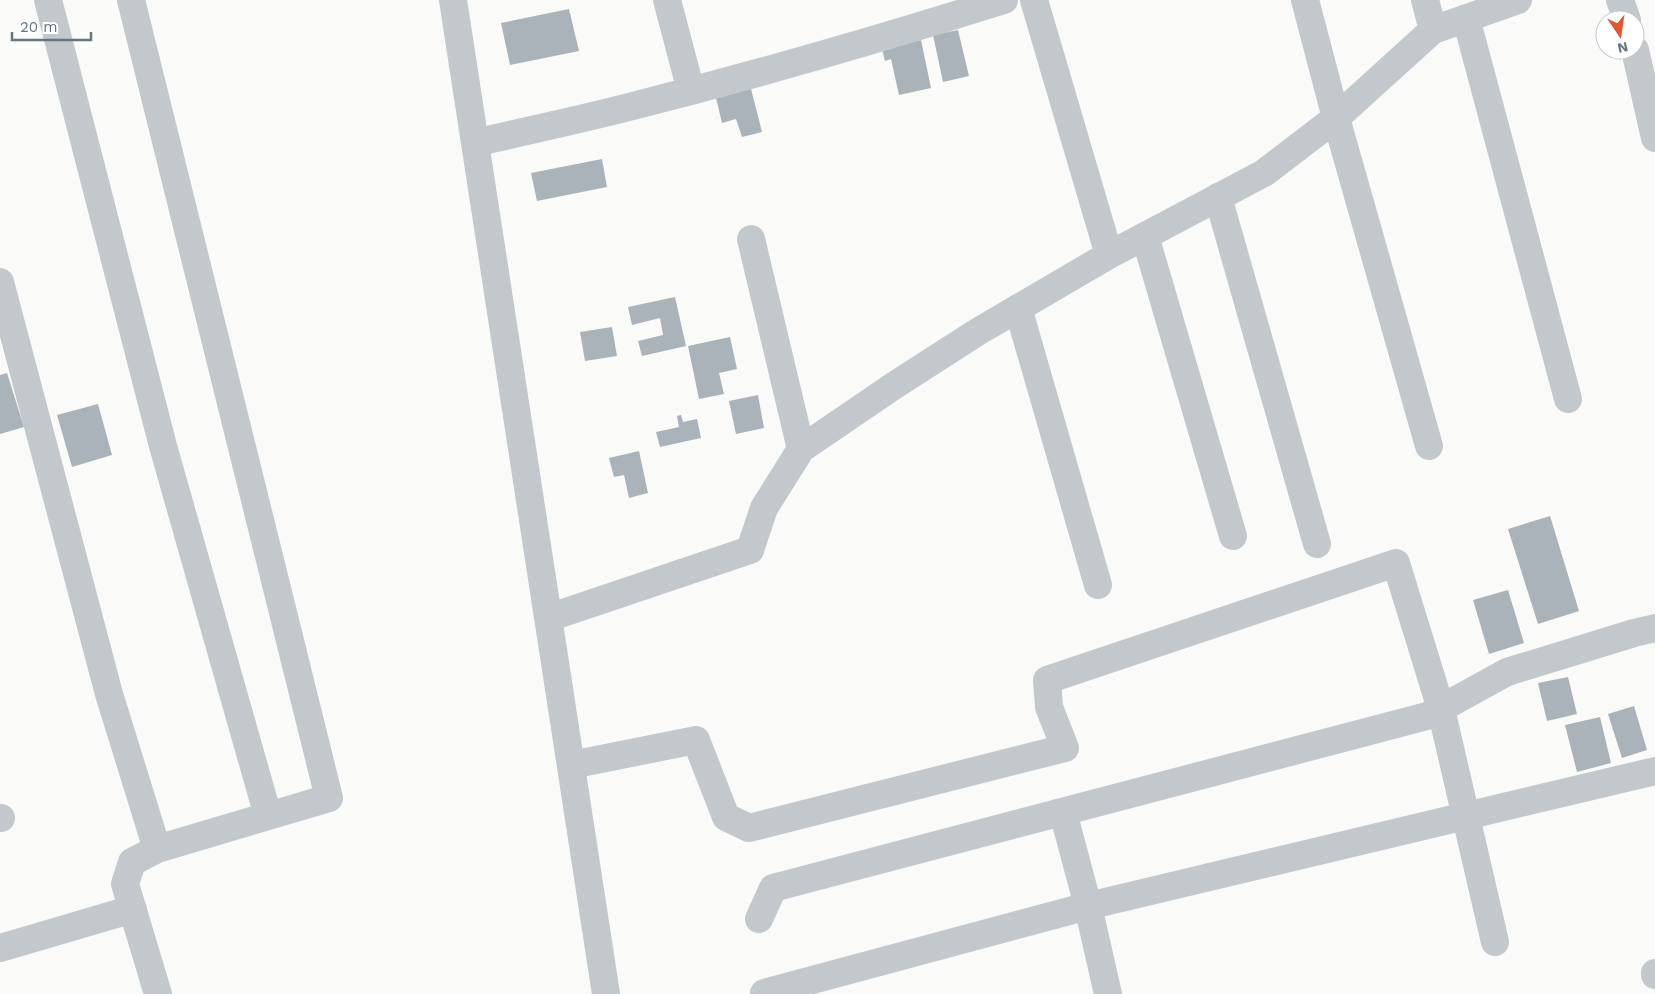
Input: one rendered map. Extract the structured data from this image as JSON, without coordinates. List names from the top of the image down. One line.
{"scale_bar":"20 m","north":"bottom"}
